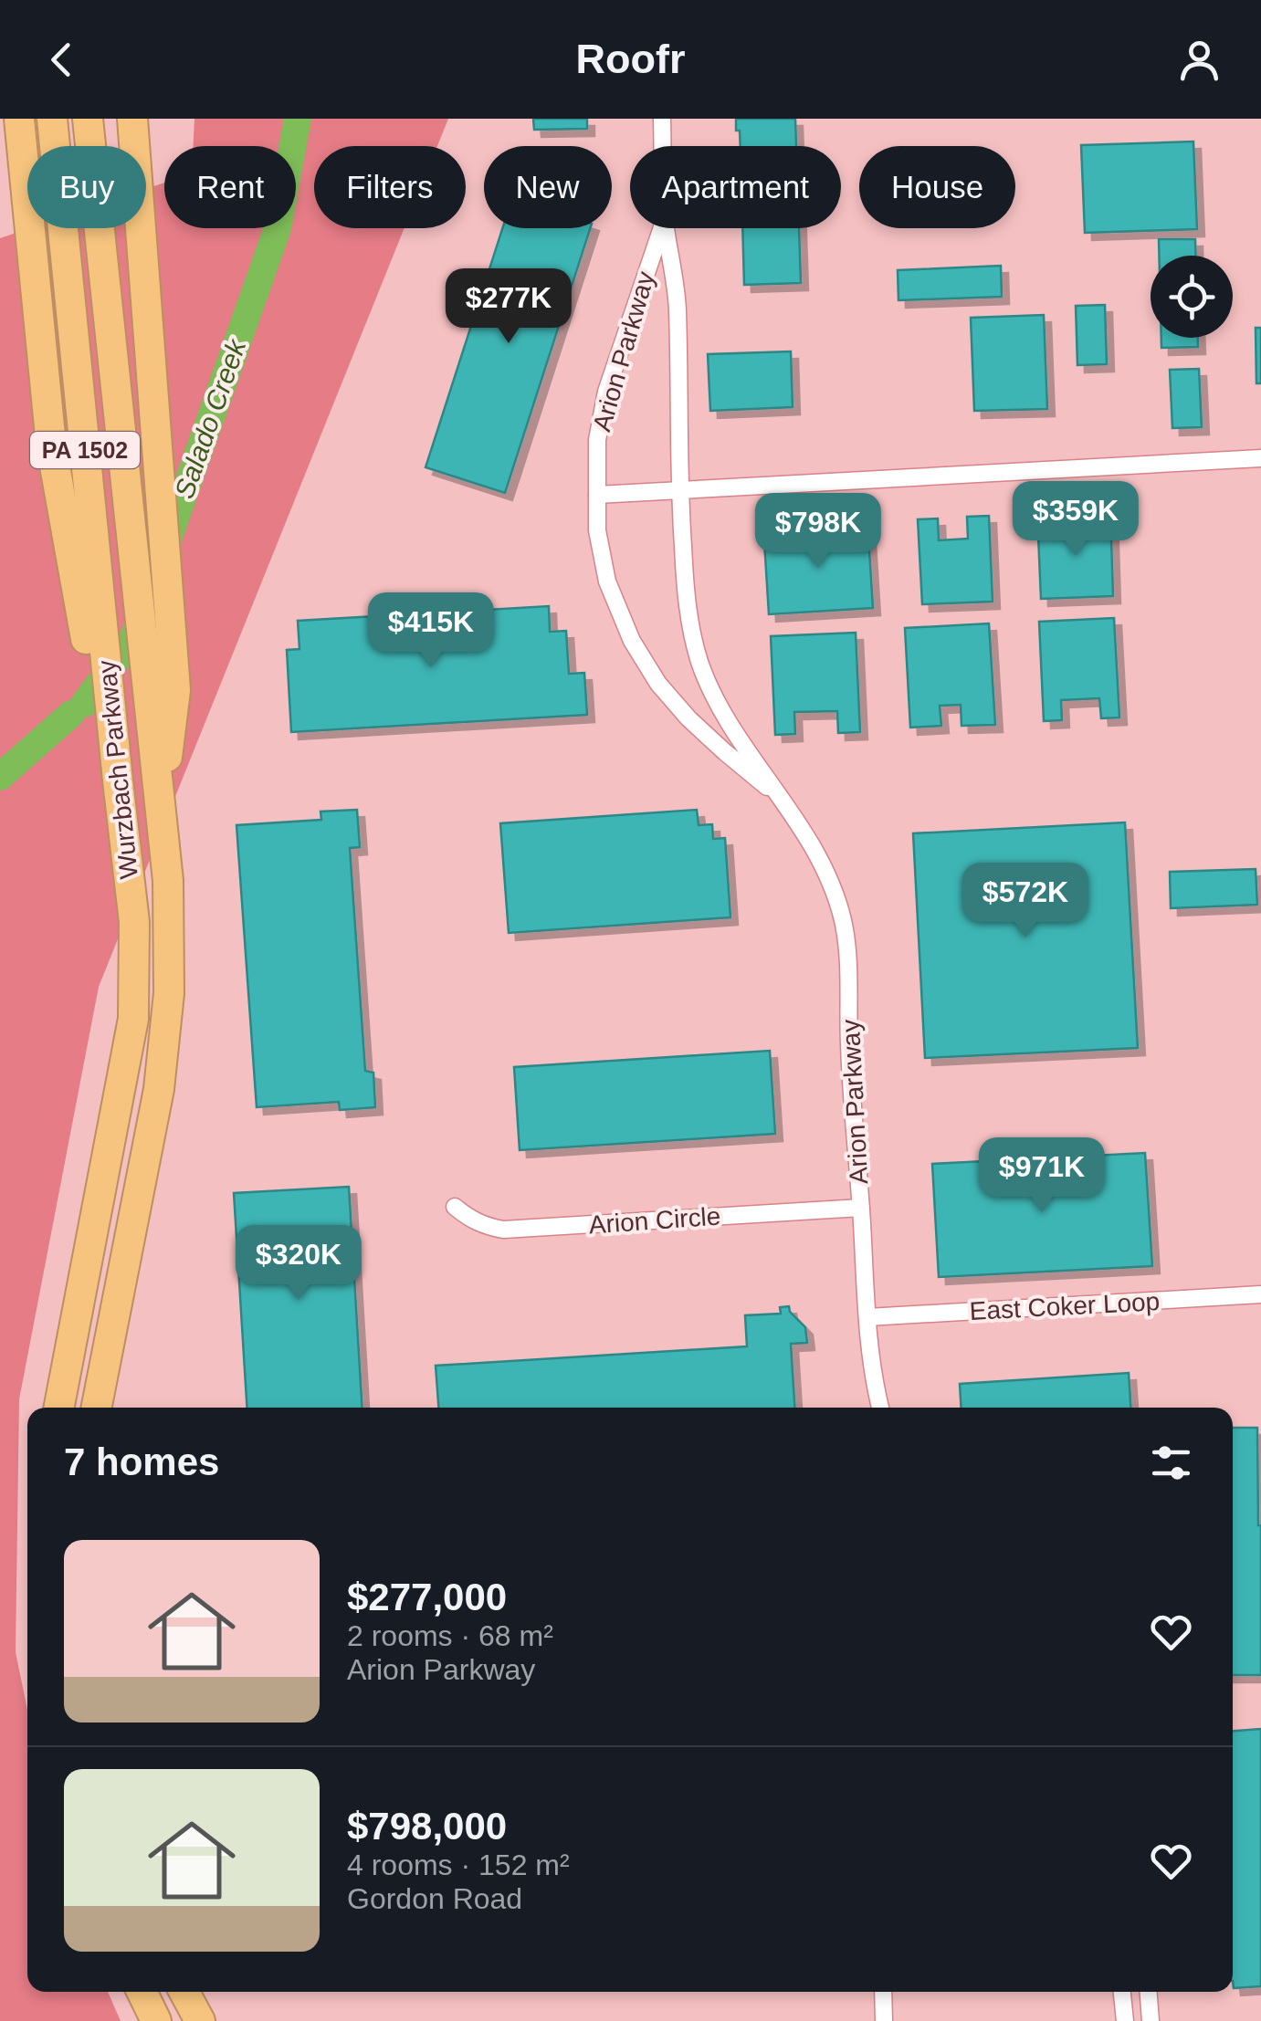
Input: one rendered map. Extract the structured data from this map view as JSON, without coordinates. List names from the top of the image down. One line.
{"streets":{"highway":["PA 1502","Wurzbach Parkway"],"street":["Arion Parkway","Arion Circle","East Coker Loop"]},"crossings":[["Arion Parkway","Arion Circle"],["Arion Parkway","East Coker Loop"]],"water":["Salado Creek"],"page":{"header":"Roofr","chip":["Buy","Rent","Filters","New","Apartment","House"],"price":["$277K","$359K","$798K","$415K","$572K","$971K","$320K"],"heading":"7 homes","list":[{"name":"$277,000","note":"2 rooms · 68 m² · Arion Parkway"},{"name":"$798,000","note":"4 rooms · 152 m² · Gordon Road"}]}}
